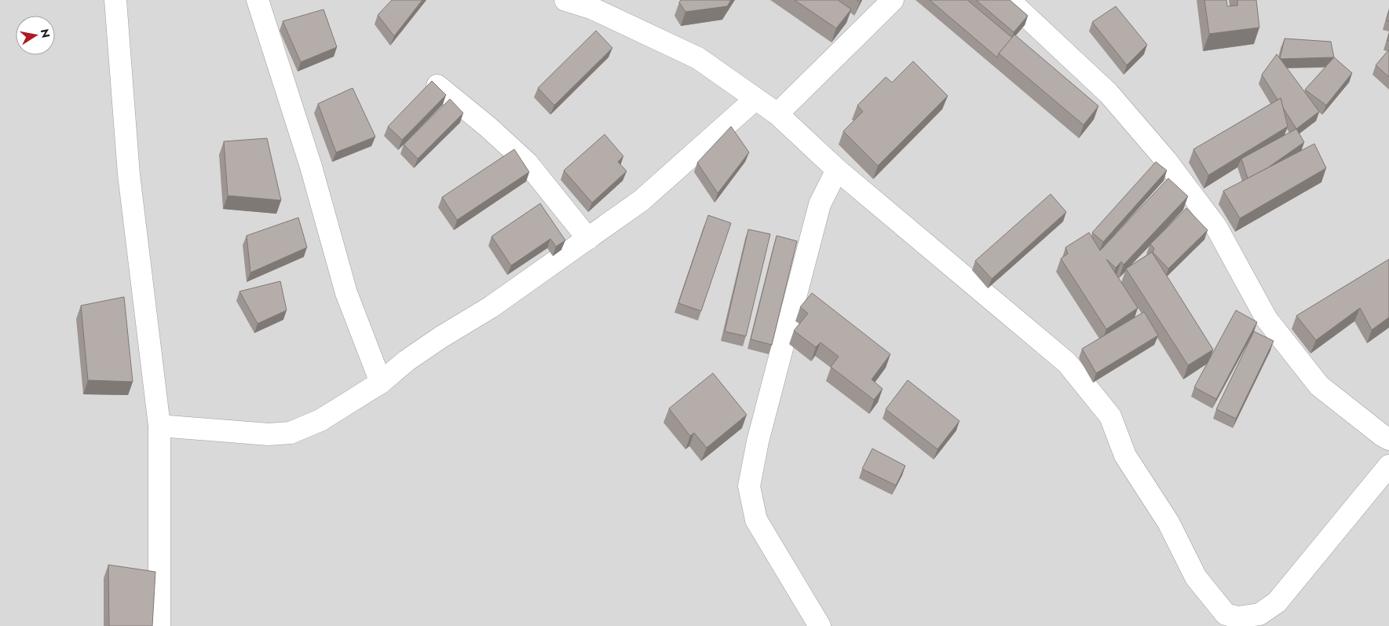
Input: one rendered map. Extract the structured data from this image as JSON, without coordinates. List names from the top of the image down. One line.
{"north":"right"}
